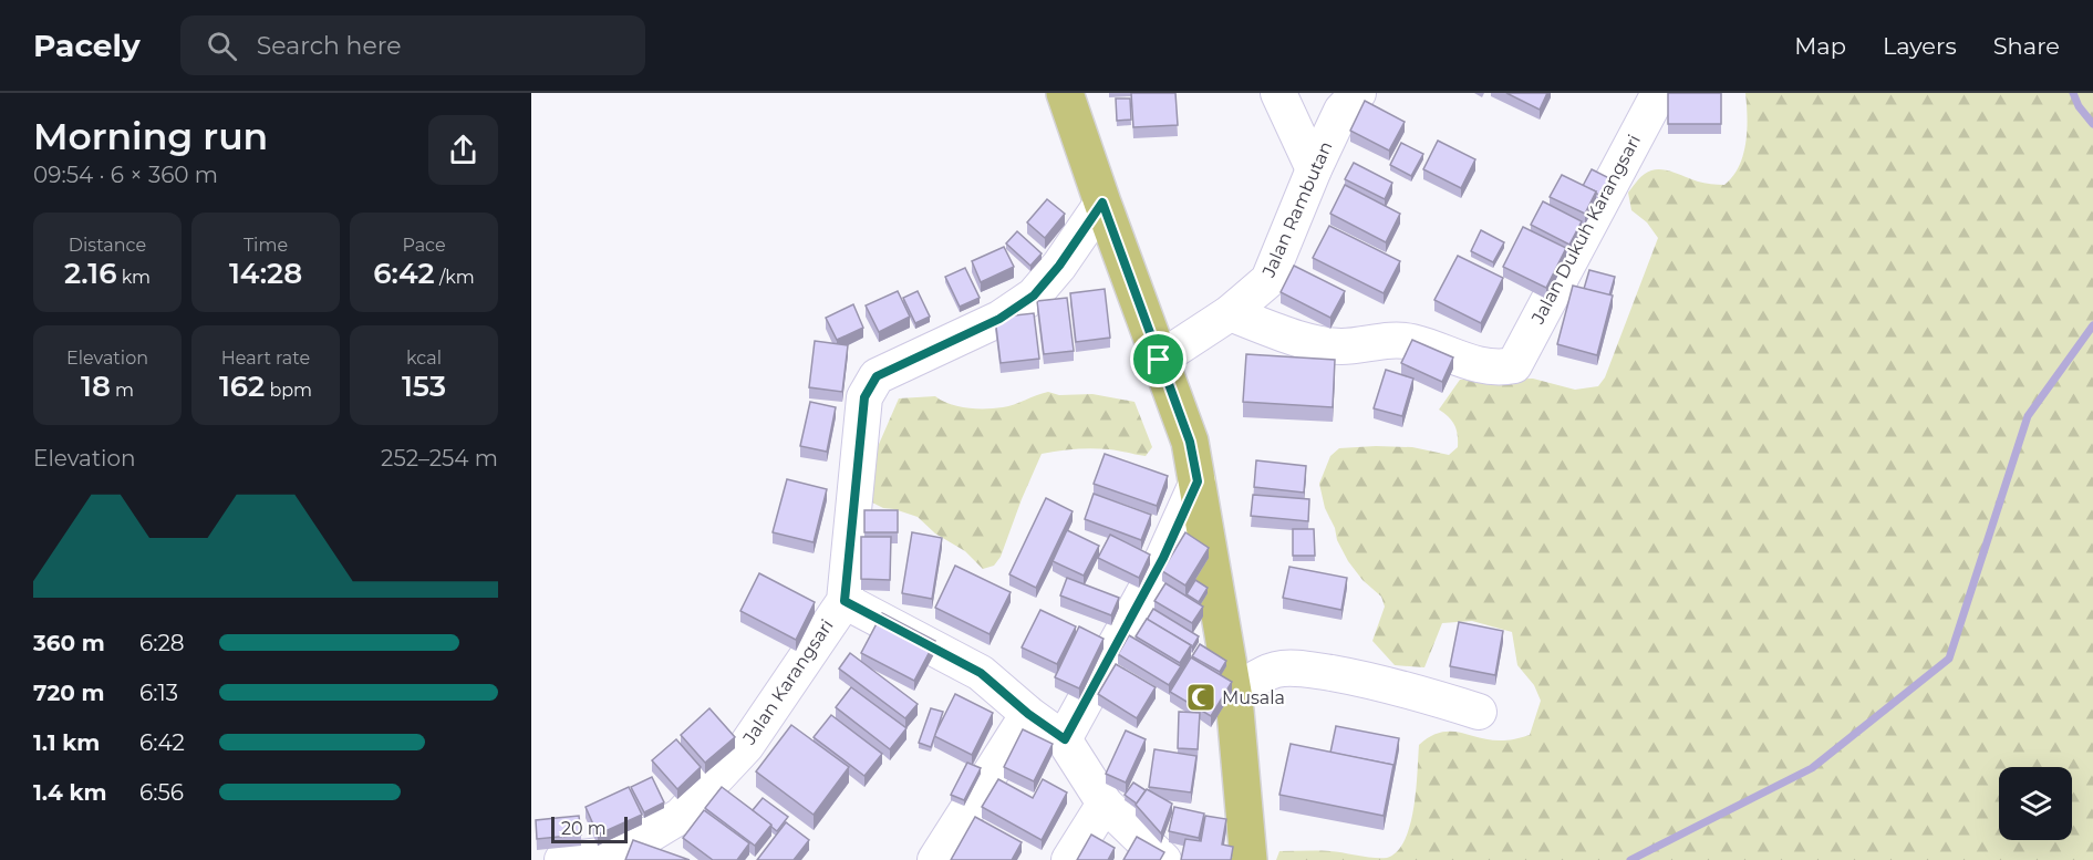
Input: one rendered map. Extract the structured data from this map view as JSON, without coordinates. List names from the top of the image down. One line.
{"streets":{"street":["Jalan Rambutan","Jalan Dukuh Karangsari","Jalan Karangsari"]},"crossings":[["Jalan Rambutan","Jalan Dukuh Karangsari"]],"places":{"mosque":["Musala"]},"scale_bar":"20 m","page":{"header":"Pacely","search":"Search here","nav":["Map","Layers","Share"],"heading":["Morning run","09:54 · 6 × 360 m"],"stats":[["Distance","2.16 km"],["Time","14:28"],["Pace","6:42 /km"],["Elevation","18 m"],["Heart rate","162 bpm"],["kcal","153"]],"chart":["Elevation","252–254 m"],"list":[{"name":"360 m","note":"6:28"},{"name":"720 m","note":"6:13"},{"name":"1.1 km","note":"6:42"},{"name":"1.4 km","note":"6:56"}],"scale":"20 m"}}
